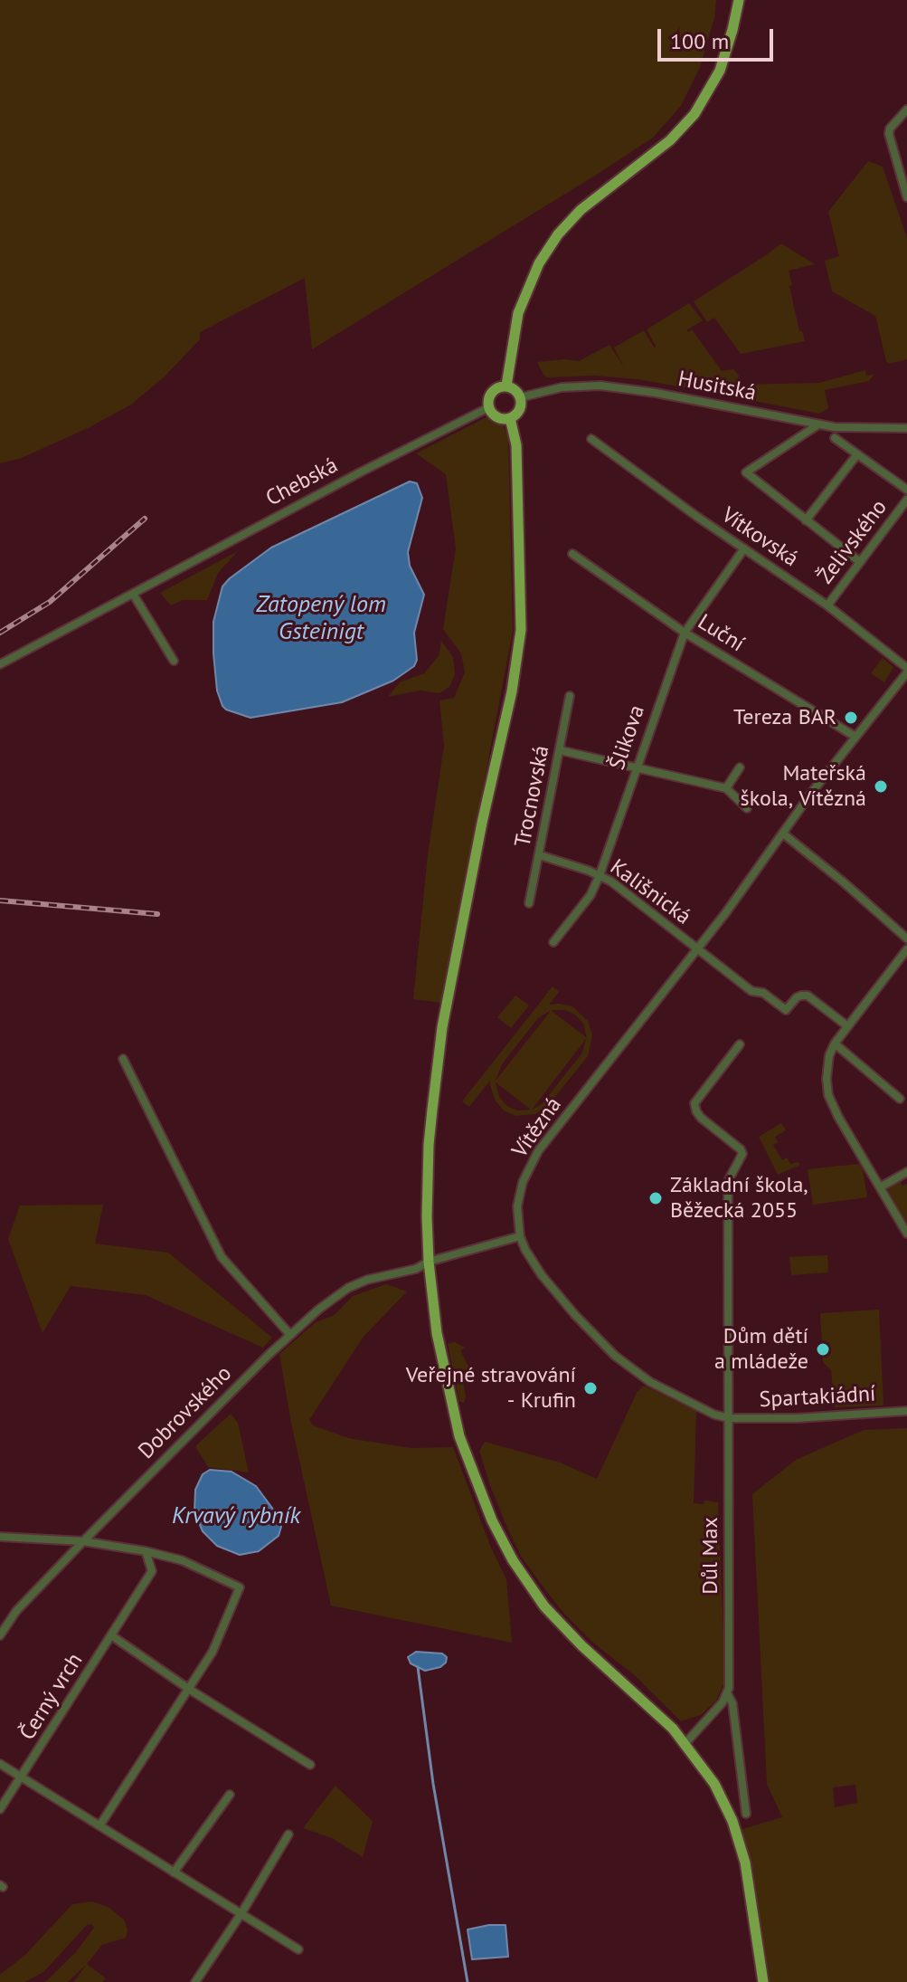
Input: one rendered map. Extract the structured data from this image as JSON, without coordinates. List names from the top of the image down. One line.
{"streets":{"street":["Husitská","Chebská","Vítkovská","Želivského","Luční","Šlikova","Trocnovská","Kališnická","Vítězná","Spartakiádní","Dobrovského","Důl Max","Černý vrch"]},"crossings":[["Husitská","Chebská"],["Vítkovská","Želivského"],["Vítkovská","Šlikova"],["Vítkovská","Vítězná"],["Luční","Šlikova"],["Luční","Vítězná"],["Šlikova","Kališnická"],["Trocnovská","Kališnická"],["Kališnická","Vítězná"],["Vítězná","Spartakiádní"],["Vítězná","Dobrovského"],["Vítězná","Důl Max"],["Spartakiádní","Důl Max"]],"water":["Zatopený lom Gsteinigt","Krvavý rybník"],"places":["Tereza BAR","Mateřská škola, Vítězná","Základní škola, Běžecká 2055","Dům dětí a mládeže","Veřejné stravování - Krufin"],"scale_bar":"100 m"}
